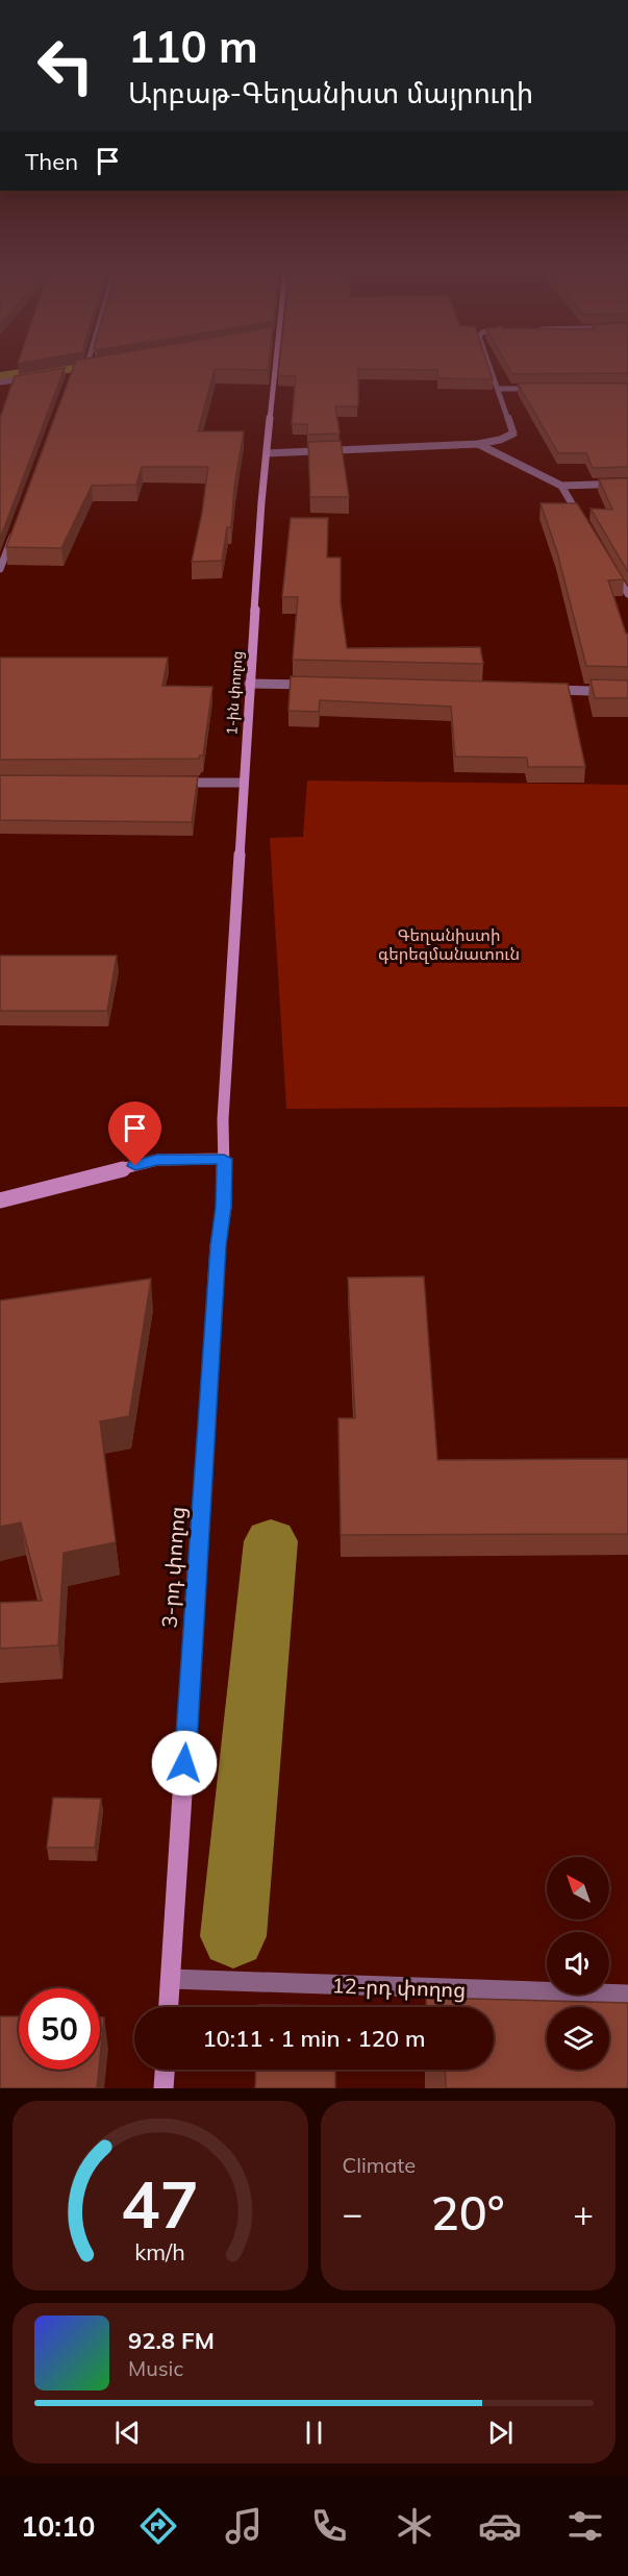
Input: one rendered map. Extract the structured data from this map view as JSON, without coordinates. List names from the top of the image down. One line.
{"streets":{"main road":["1-ին փողոց","3-րդ փողոց"],"street":["12-րդ փողոց"]},"crossings":[["1-ին փողոց","3-րդ փողոց"],["3-րդ փողոց","12-րդ փողոց"]],"parks":["Գեղանիստի գերեզմանատուն"],"north":"top left","page":{"turn":["110 m","Արբաթ-Գեղանիստ մայրուղի"],"then":"Then","limit":"50","trip":"10:11 · 1 min · 120 m","tile":"Climate","heat":["−","20°","+"],"song":["92.8 FM","Music"],"tabs":"10:10","gauge":["47","km/h"]}}
